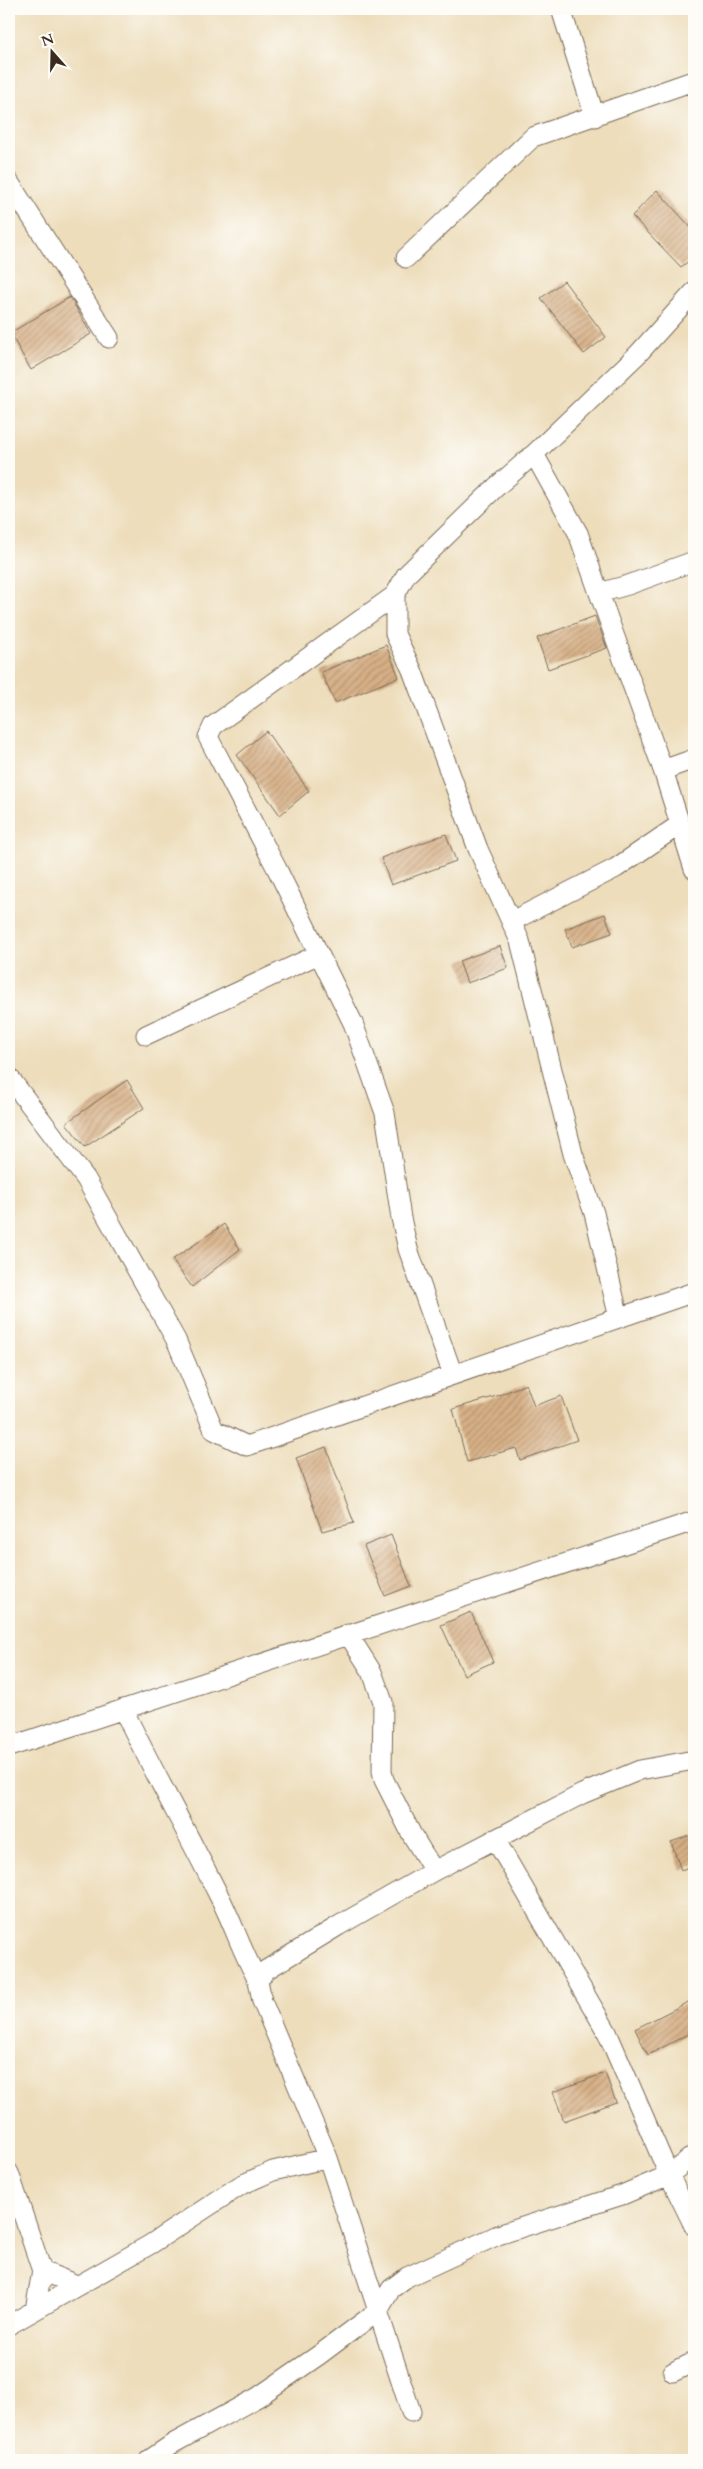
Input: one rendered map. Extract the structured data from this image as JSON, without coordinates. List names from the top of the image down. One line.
{"north":"top"}
